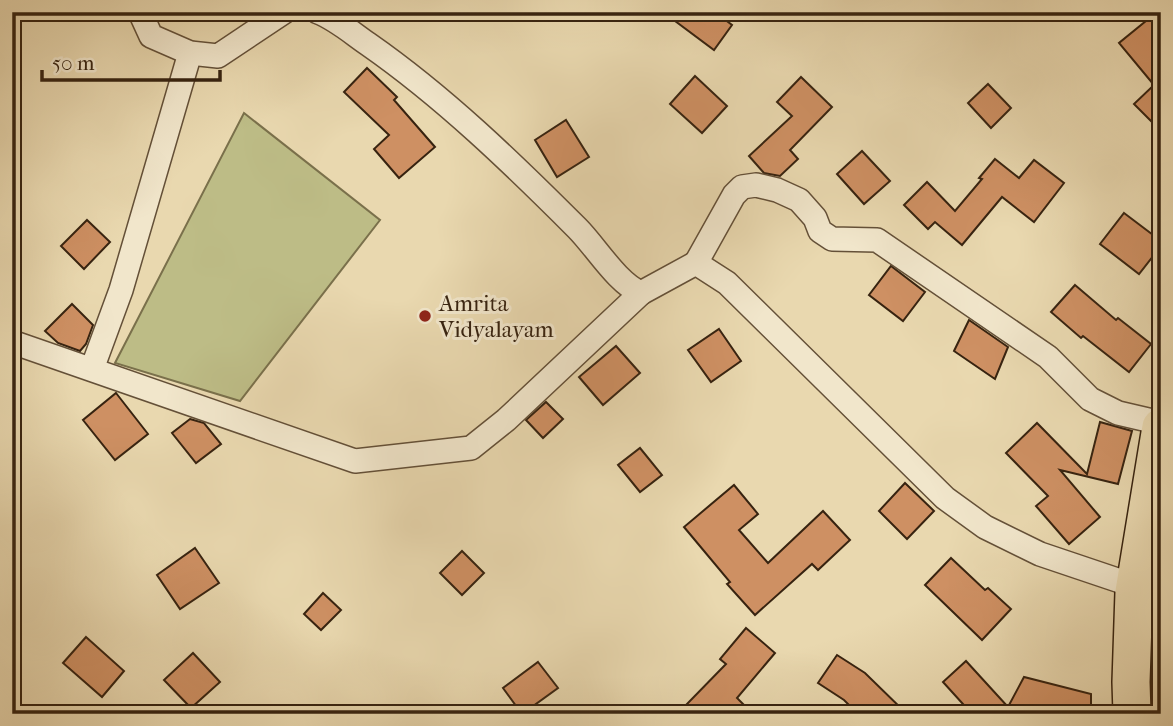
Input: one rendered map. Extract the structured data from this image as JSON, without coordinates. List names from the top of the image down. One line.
{"places":["Amrita Vidyalayam"],"scale_bar":"50 m"}
